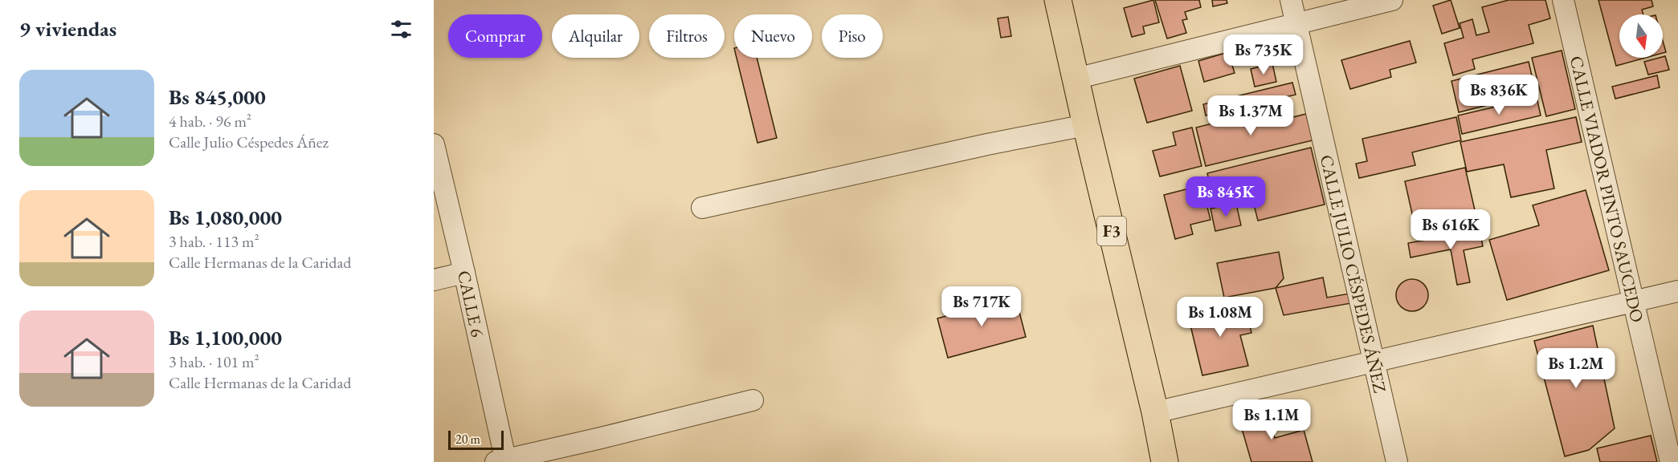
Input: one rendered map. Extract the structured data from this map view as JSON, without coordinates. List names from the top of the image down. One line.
{"streets":{"highway":["F3"],"street":["CALLE VIADOR PINTO SAUCEDO","CALLE JULIO CÉSPEDES ÁÑEZ","CALLE 6"]},"scale_bar":"20 m","north":"bottom","page":{"heading":"9 viviendas","chip":["Comprar","Alquilar","Filtros","Nuevo","Piso"],"price":["Bs 735K","Bs 836K","Bs 1.37M","Bs 845K","Bs 616K","Bs 717K","Bs 1.08M","Bs 1.2M","Bs 1.1M"],"list":[{"name":"Bs 845,000","note":"4 hab. · 96 m² · Calle Julio Céspedes Áñez"},{"name":"Bs 1,080,000","note":"3 hab. · 113 m² · Calle Hermanas de la Caridad"},{"name":"Bs 1,100,000","note":"3 hab. · 101 m² · Calle Hermanas de la Caridad"}],"scale":"20 m"}}
